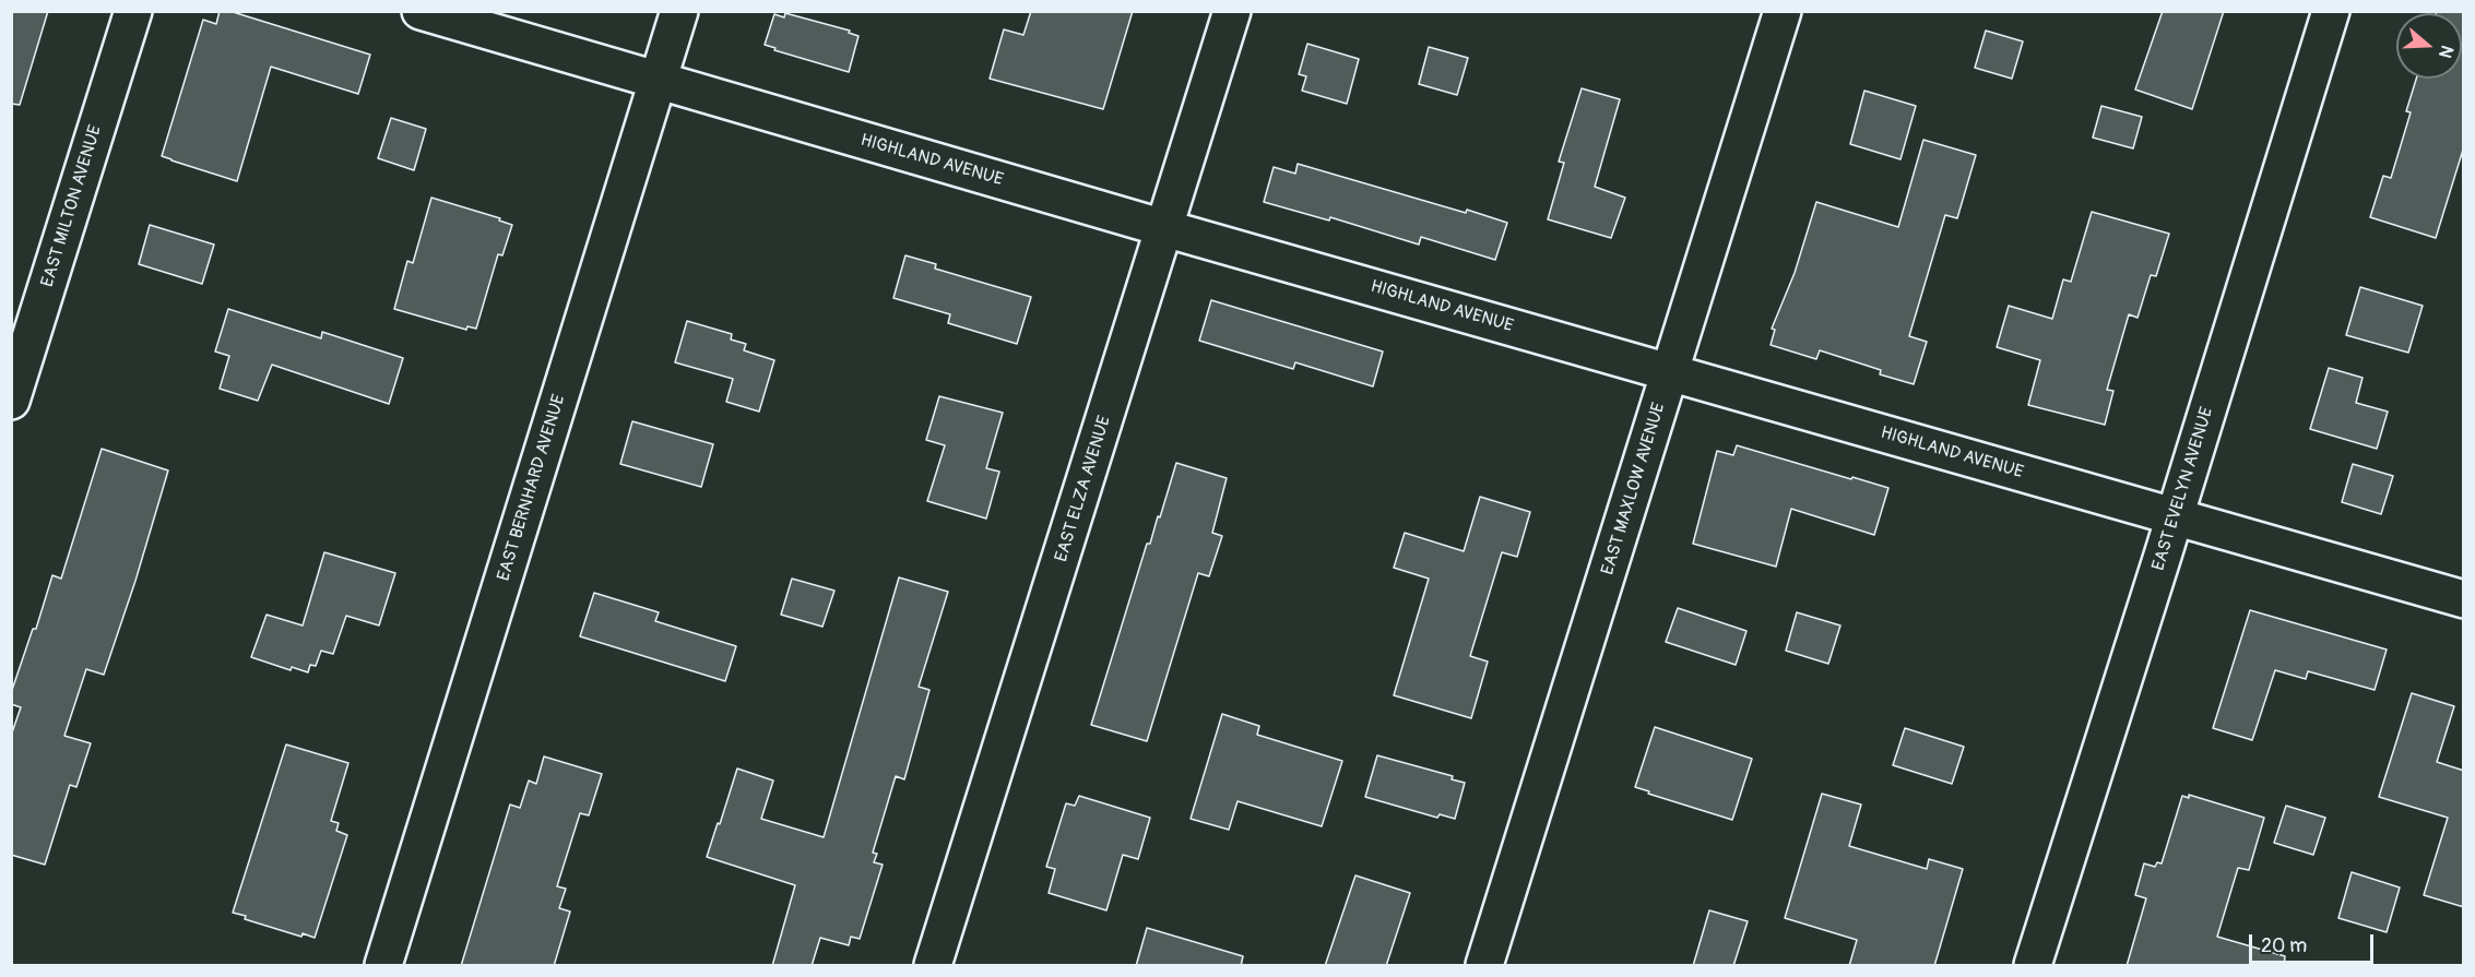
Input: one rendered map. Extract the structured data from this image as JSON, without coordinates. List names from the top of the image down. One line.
{"streets":{"street":["HIGHLAND AVENUE","EAST MILTON AVENUE","EAST BERNHARD AVENUE","EAST ELZA AVENUE","EAST MAXLOW AVENUE","EAST EVELYN AVENUE"]},"crossings":[["HIGHLAND AVENUE","EAST BERNHARD AVENUE"],["HIGHLAND AVENUE","EAST ELZA AVENUE"],["HIGHLAND AVENUE","EAST MAXLOW AVENUE"],["HIGHLAND AVENUE","EAST EVELYN AVENUE"]],"scale_bar":"20 m","north":"right"}
